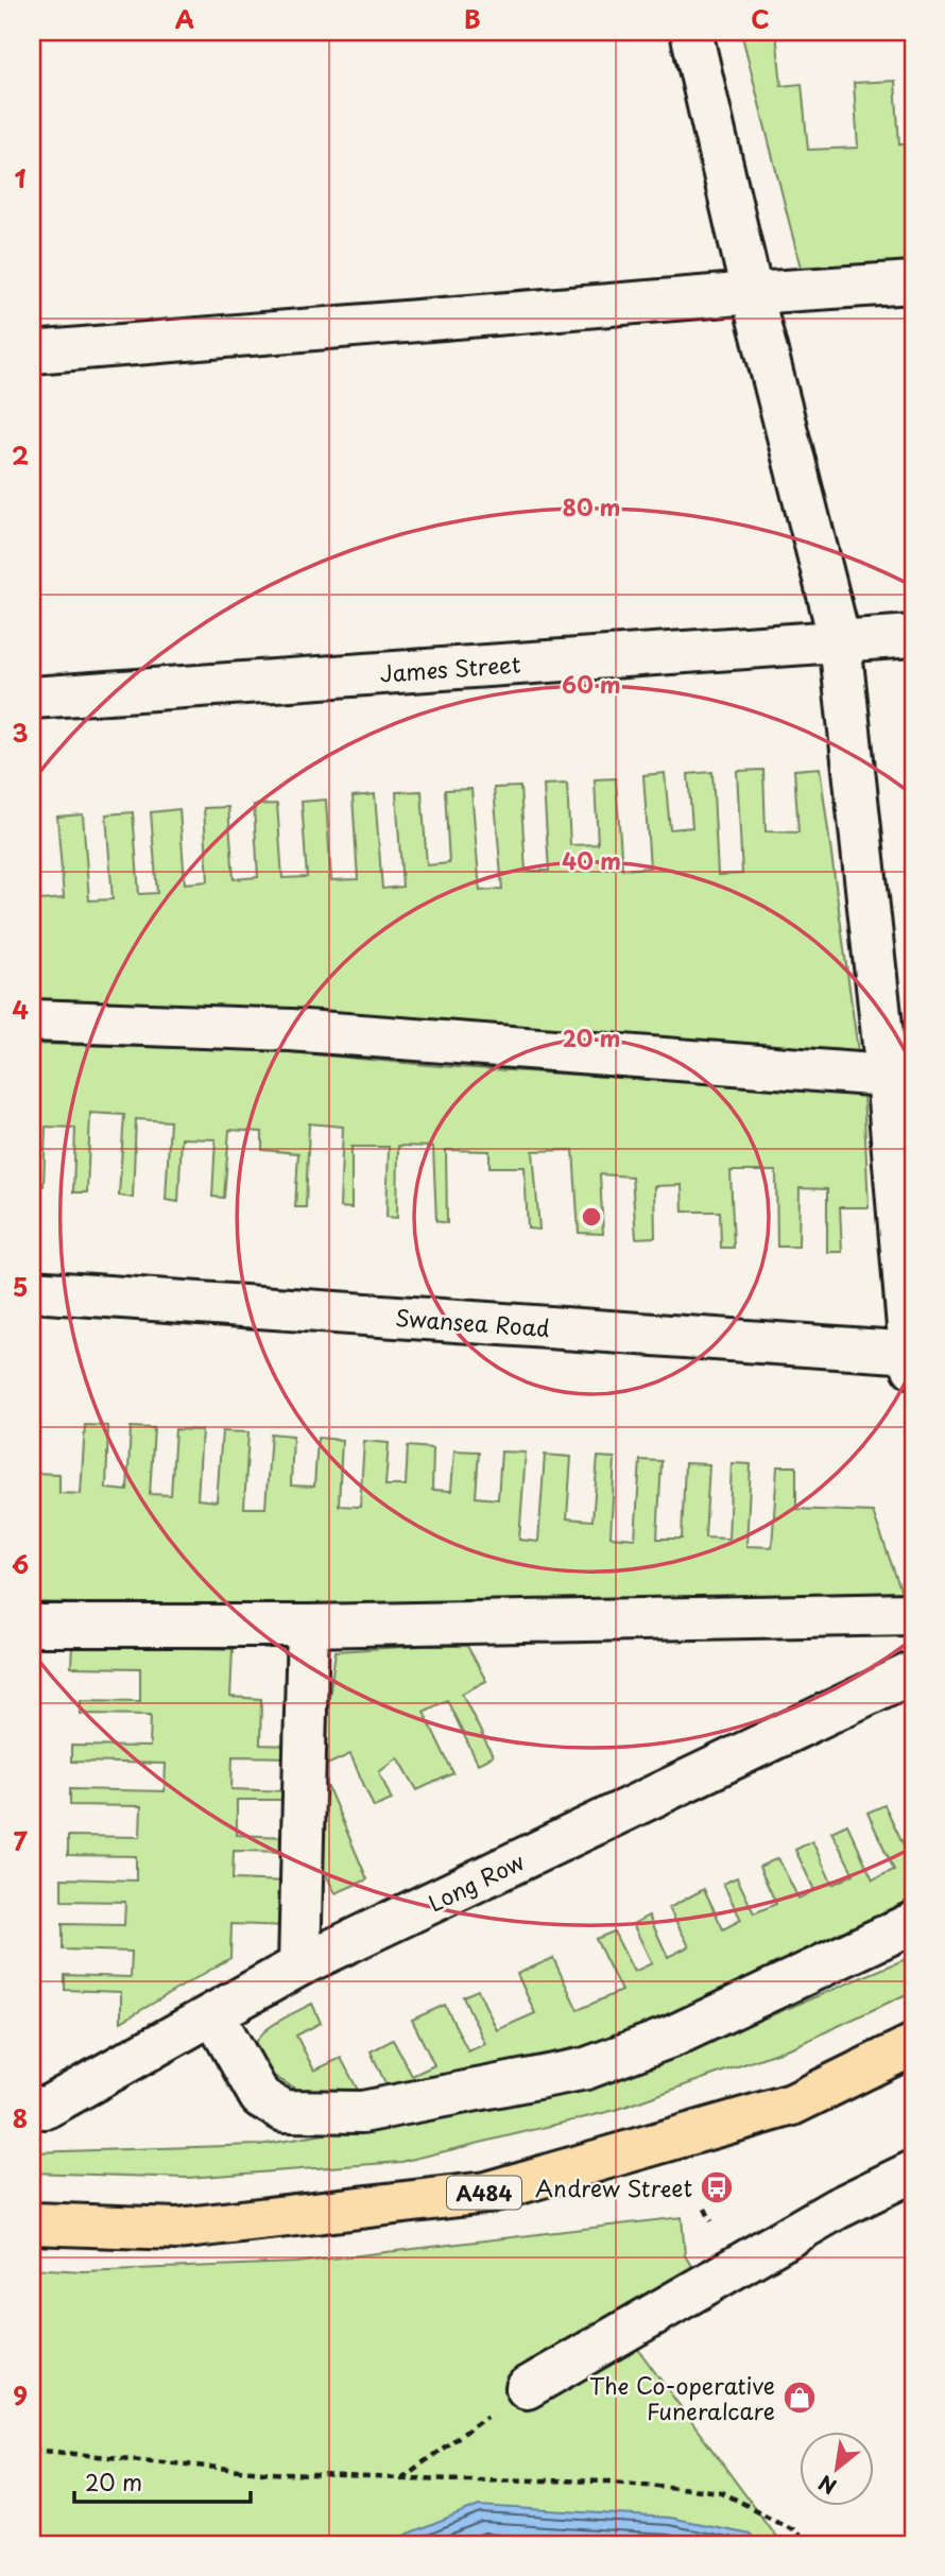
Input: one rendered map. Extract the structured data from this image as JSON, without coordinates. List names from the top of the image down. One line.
{"streets":{"main road":["A484"],"street":["James Street","Swansea Road","Long Row"]},"places":{"bus stop":["Andrew Street"],"shop":["The Co-operative Funeralcare"]},"scale_bar":"20 m","north":"bottom left","grid":{"columns":["A","B","C"],"rows":["1","2","3","4","5","6","7","8","9"]},"rings":["80 m","60 m","40 m","20 m"]}
